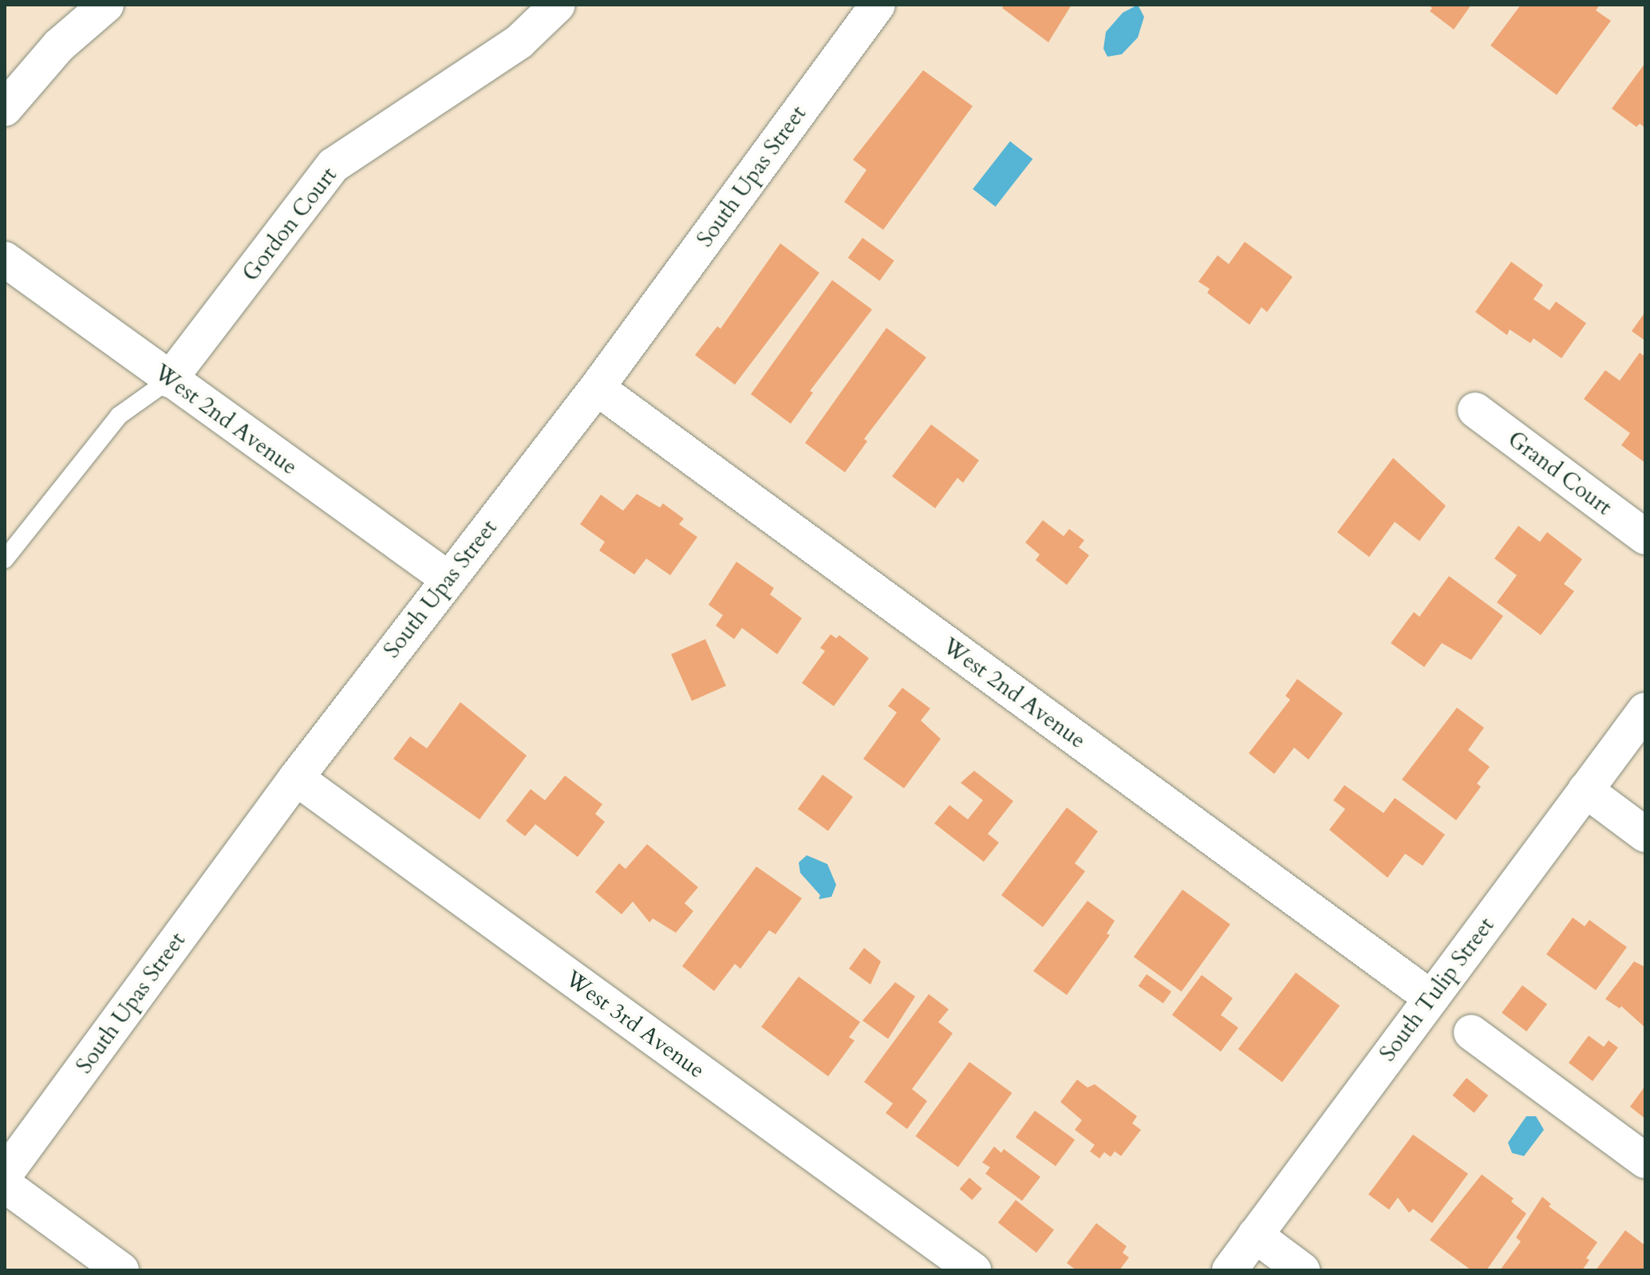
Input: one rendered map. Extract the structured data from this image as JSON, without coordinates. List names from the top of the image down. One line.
{"streets":{"street":["South Upas Street","Gordon Court","West 2nd Avenue","Grand Court","South Tulip Street","West 3rd Avenue"]},"crossings":[["South Upas Street","West 2nd Avenue"],["South Upas Street","West 3rd Avenue"],["Gordon Court","West 2nd Avenue"],["West 2nd Avenue","South Tulip Street"]]}
